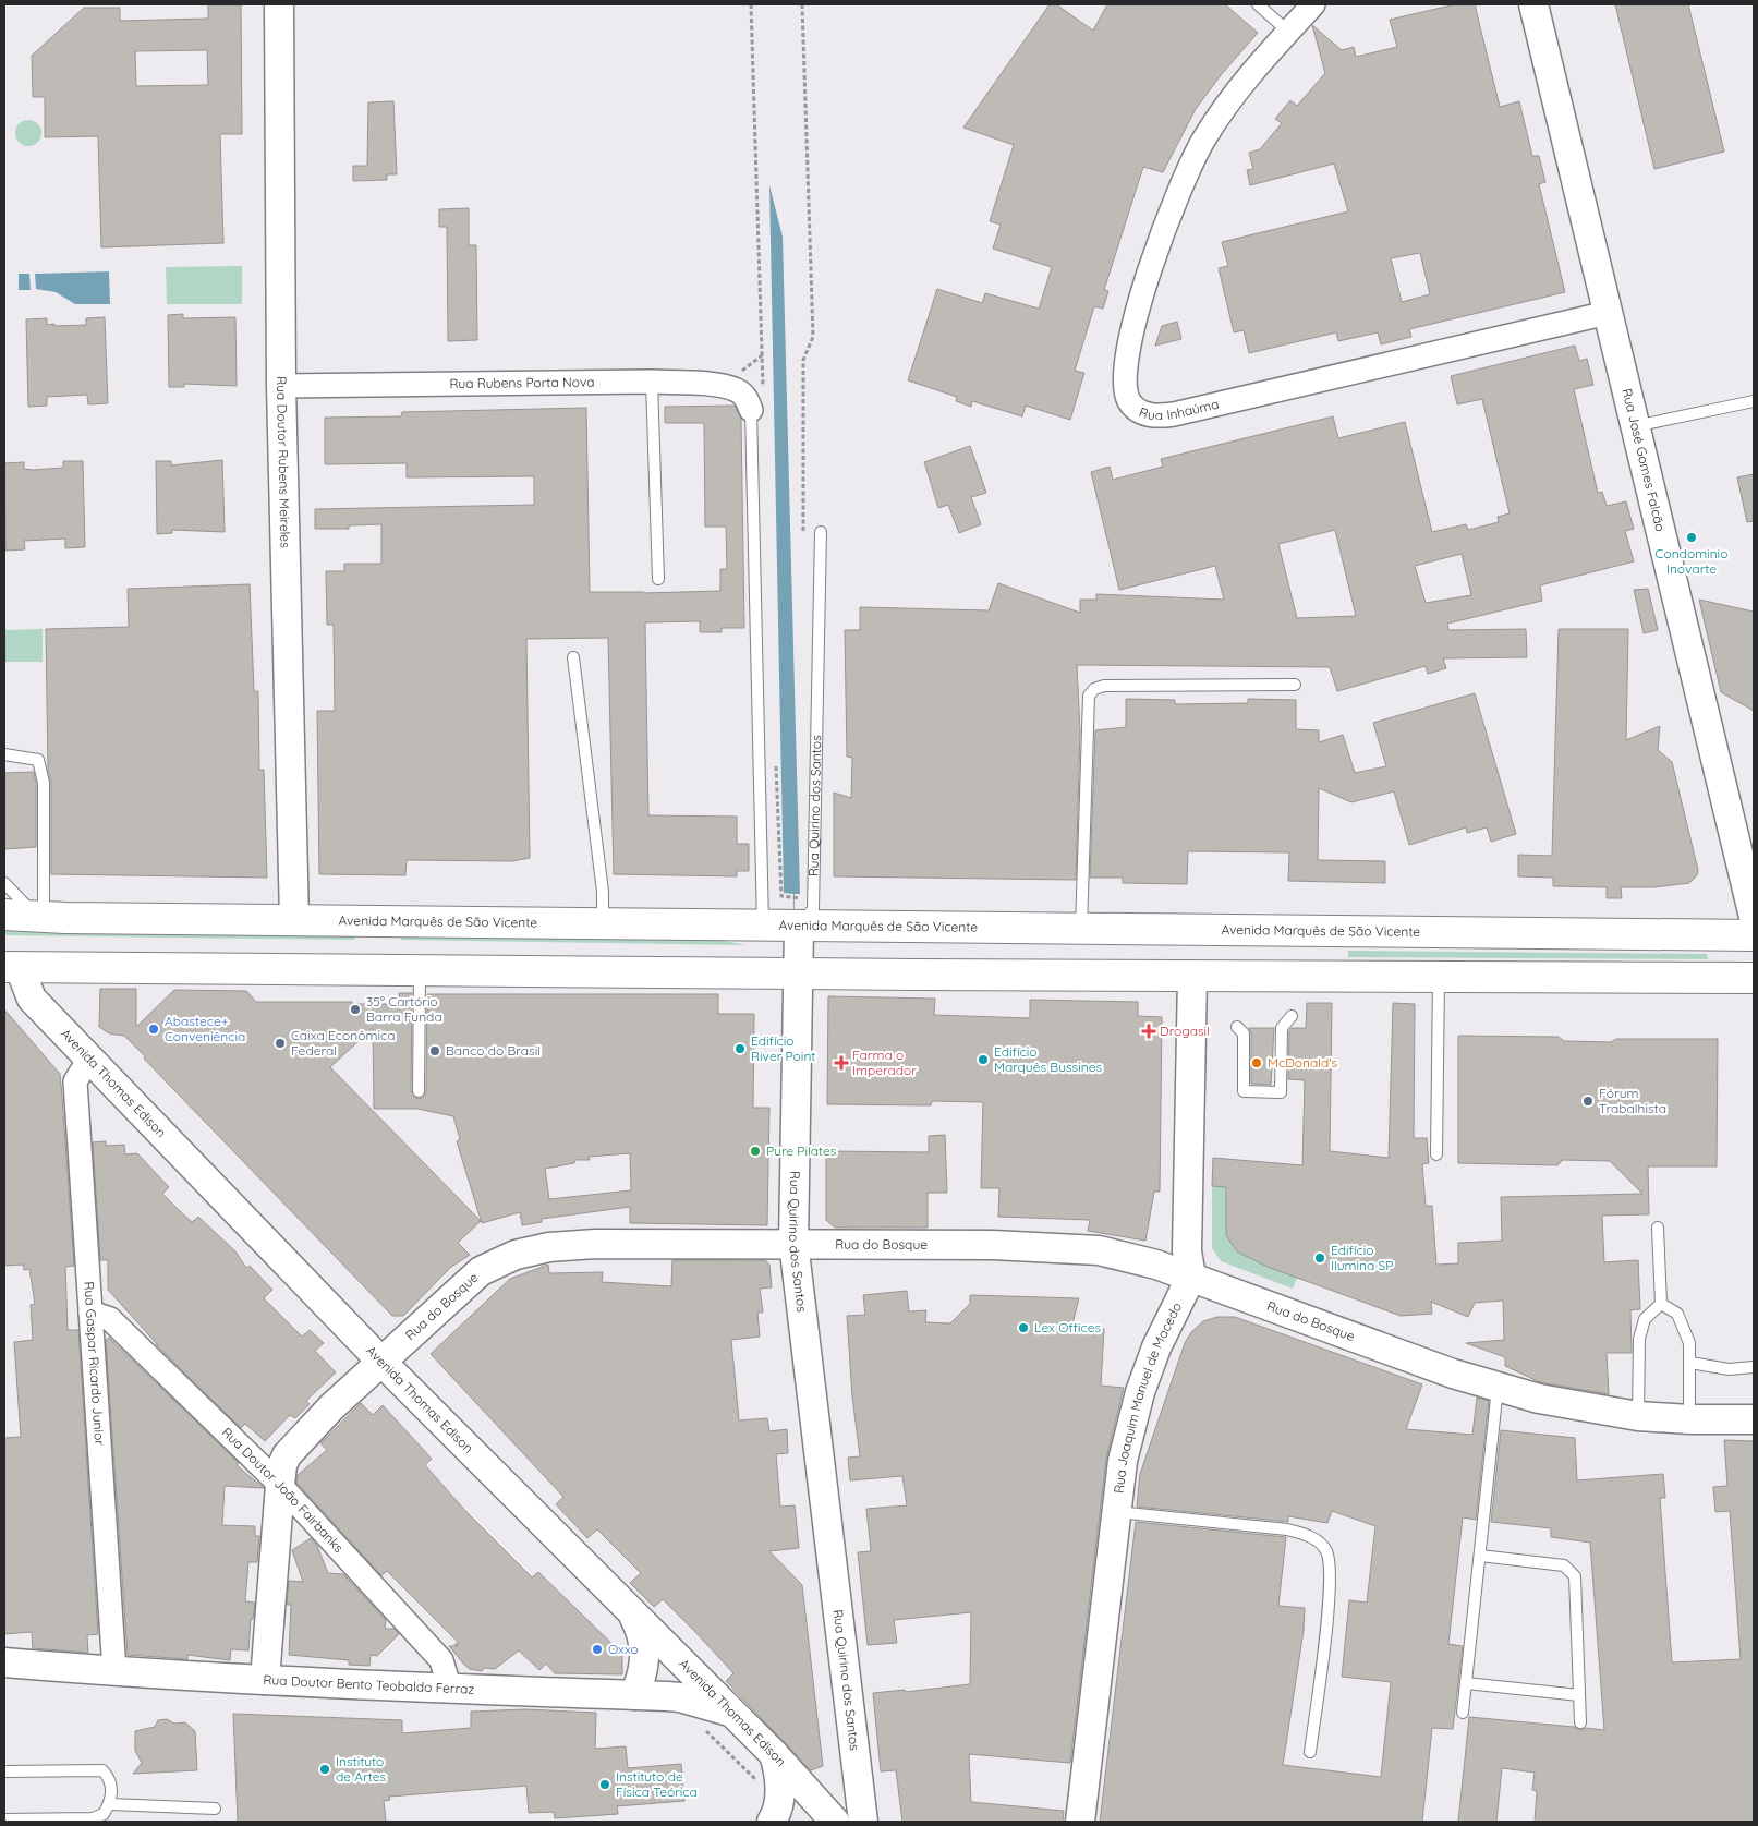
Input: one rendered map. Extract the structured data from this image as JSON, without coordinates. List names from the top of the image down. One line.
{"streets":{"main road":["Avenida Marquês de São Vicente"],"street":["Rua Rubens Porta Nova","Rua Inhaúma","Rua José Gomes Falcão","Rua Doutor Rubens Meireles","Rua Quirino dos Santos","Avenida Thomas Edison","Rua do Bosque","Rua Gaspar Ricardo Junior","Rua Joaquim Manuel de Macedo","Rua Doutor João Fairbanks","Rua Doutor Bento Teobaldo Ferraz"]},"crossings":[["Rua Rubens Porta Nova","Rua Doutor Rubens Meireles"],["Rua Inhaúma","Rua José Gomes Falcão"],["Rua Doutor Rubens Meireles","Avenida Marquês de São Vicente"],["Rua Quirino dos Santos","Avenida Marquês de São Vicente"],["Rua Quirino dos Santos","Rua do Bosque"],["Avenida Thomas Edison","Rua do Bosque"],["Avenida Thomas Edison","Rua Gaspar Ricardo Junior"],["Avenida Thomas Edison","Rua Doutor Bento Teobaldo Ferraz"],["Rua do Bosque","Rua Joaquim Manuel de Macedo"],["Rua do Bosque","Rua Doutor João Fairbanks"],["Rua do Bosque","Rua Doutor Bento Teobaldo Ferraz"],["Rua Gaspar Ricardo Junior","Rua Doutor João Fairbanks"],["Rua Gaspar Ricardo Junior","Rua Doutor Bento Teobaldo Ferraz"],["Rua Doutor João Fairbanks","Rua Doutor Bento Teobaldo Ferraz"]],"places":{"other":["Condominio Inovarte","35º Cartório Barra Funda","Abastece+ Conveniência","Caixa Econômica Federal","Edifício River Point","Banco do Brasil","Edifício Marquês Bussines","McDonald's","Fórum Trabalhista","Pure Pilates","Edifício Ilumina SP","Lex Offices","Oxxo","Instituto de Artes","Instituto de Física Teórica"],"health":["Drogasil","Farma o Imperador"]}}
